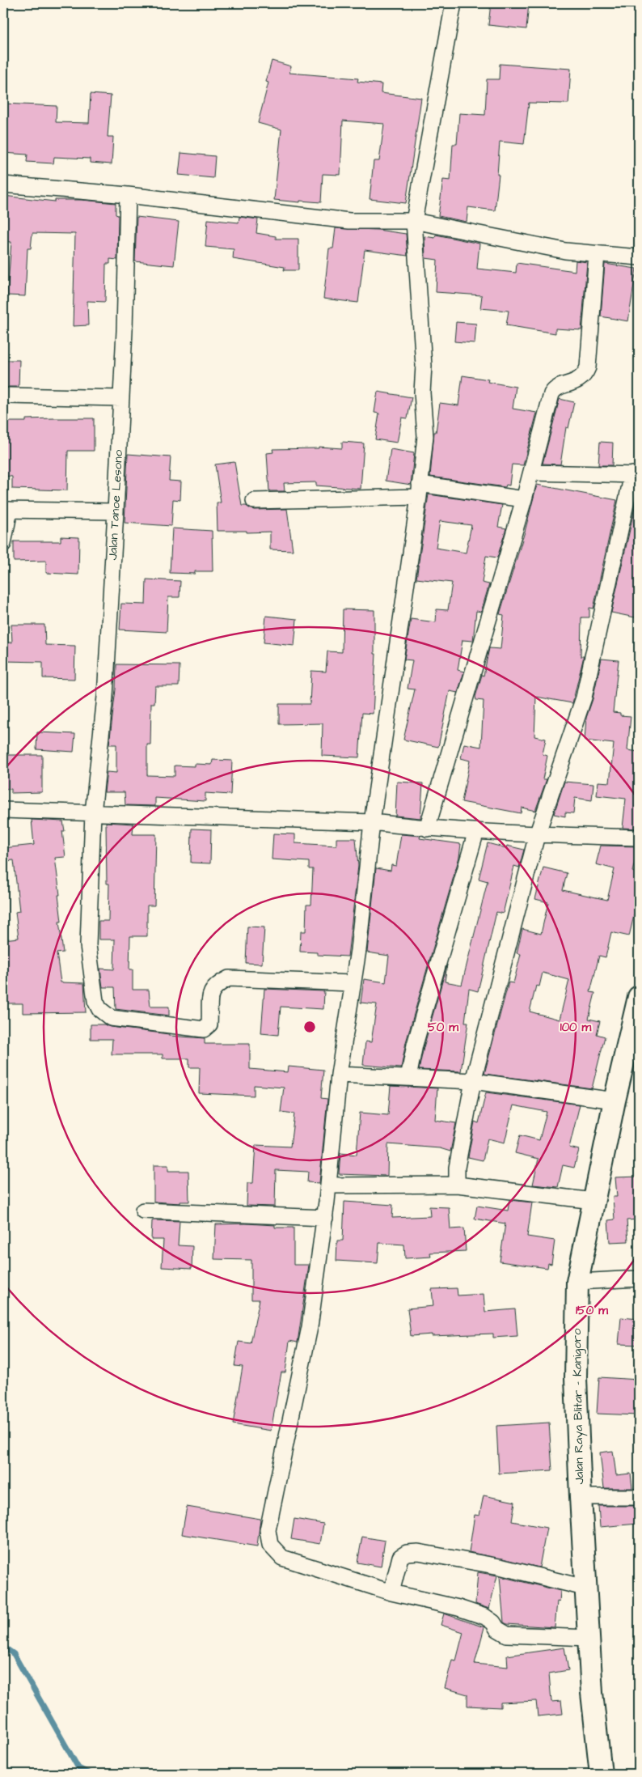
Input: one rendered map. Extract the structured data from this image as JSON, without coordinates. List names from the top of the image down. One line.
{"streets":{"main road":["Jalan Raya Blitar - Kanigoro"],"street":["Jalan Tanoe Lesono"]},"rings":["50 m","100 m","150 m"]}
